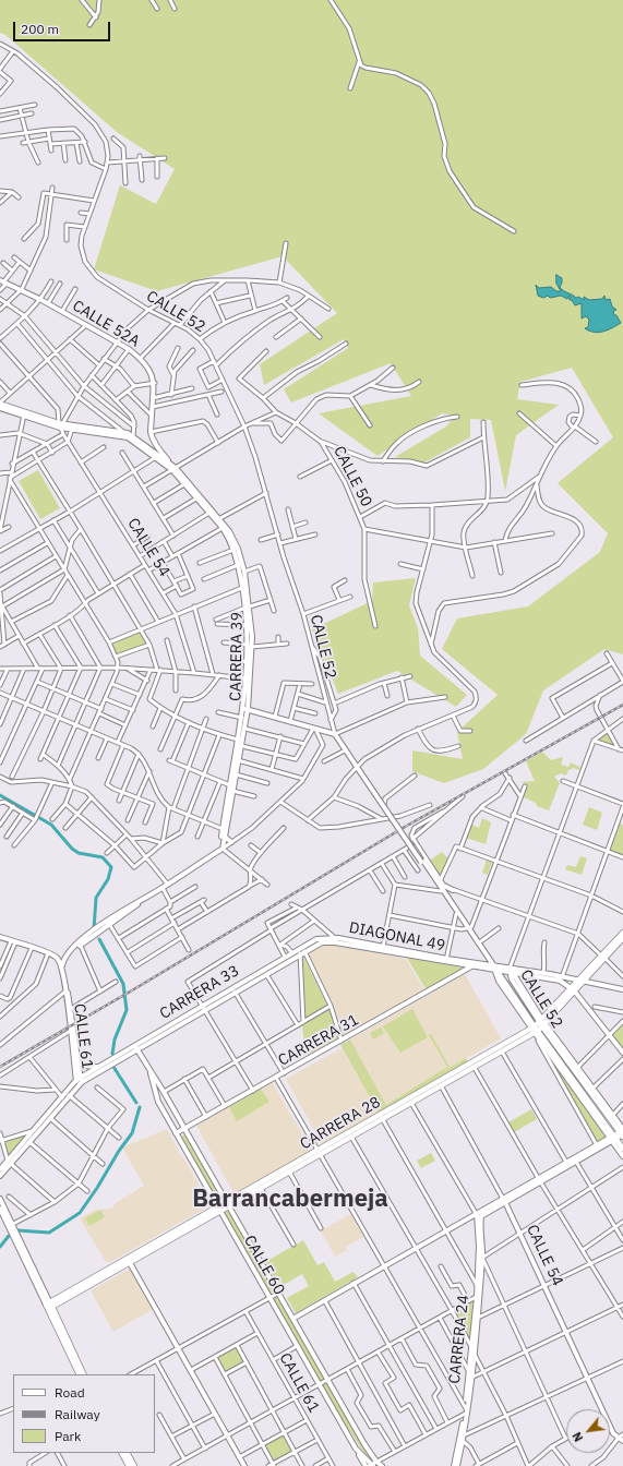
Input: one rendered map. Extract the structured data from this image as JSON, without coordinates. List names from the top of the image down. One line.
{"streets":{"main road":["CALLE 52","CALLE 52A","CALLE 54","CARRERA 39","DIAGONAL 49","CARRERA 33","CALLE 61","CARRERA 31","CARRERA 28","CALLE 60","CARRERA 24"],"street":["CALLE 50"]},"crossings":[["CALLE 52","DIAGONAL 49"],["CALLE 52","CARRERA 28"],["CALLE 54","CARRERA 39"],["CALLE 54","CARRERA 28"],["DIAGONAL 49","CARRERA 33"],["DIAGONAL 49","CARRERA 31"],["CARRERA 33","CALLE 61"],["CARRERA 33","CALLE 60"],["CARRERA 31","CALLE 60"],["CARRERA 28","CALLE 60"]],"districts":["Barrancabermeja"],"legend":["Road","Railway","Park"],"scale_bar":"200 m","north":"bottom left"}
